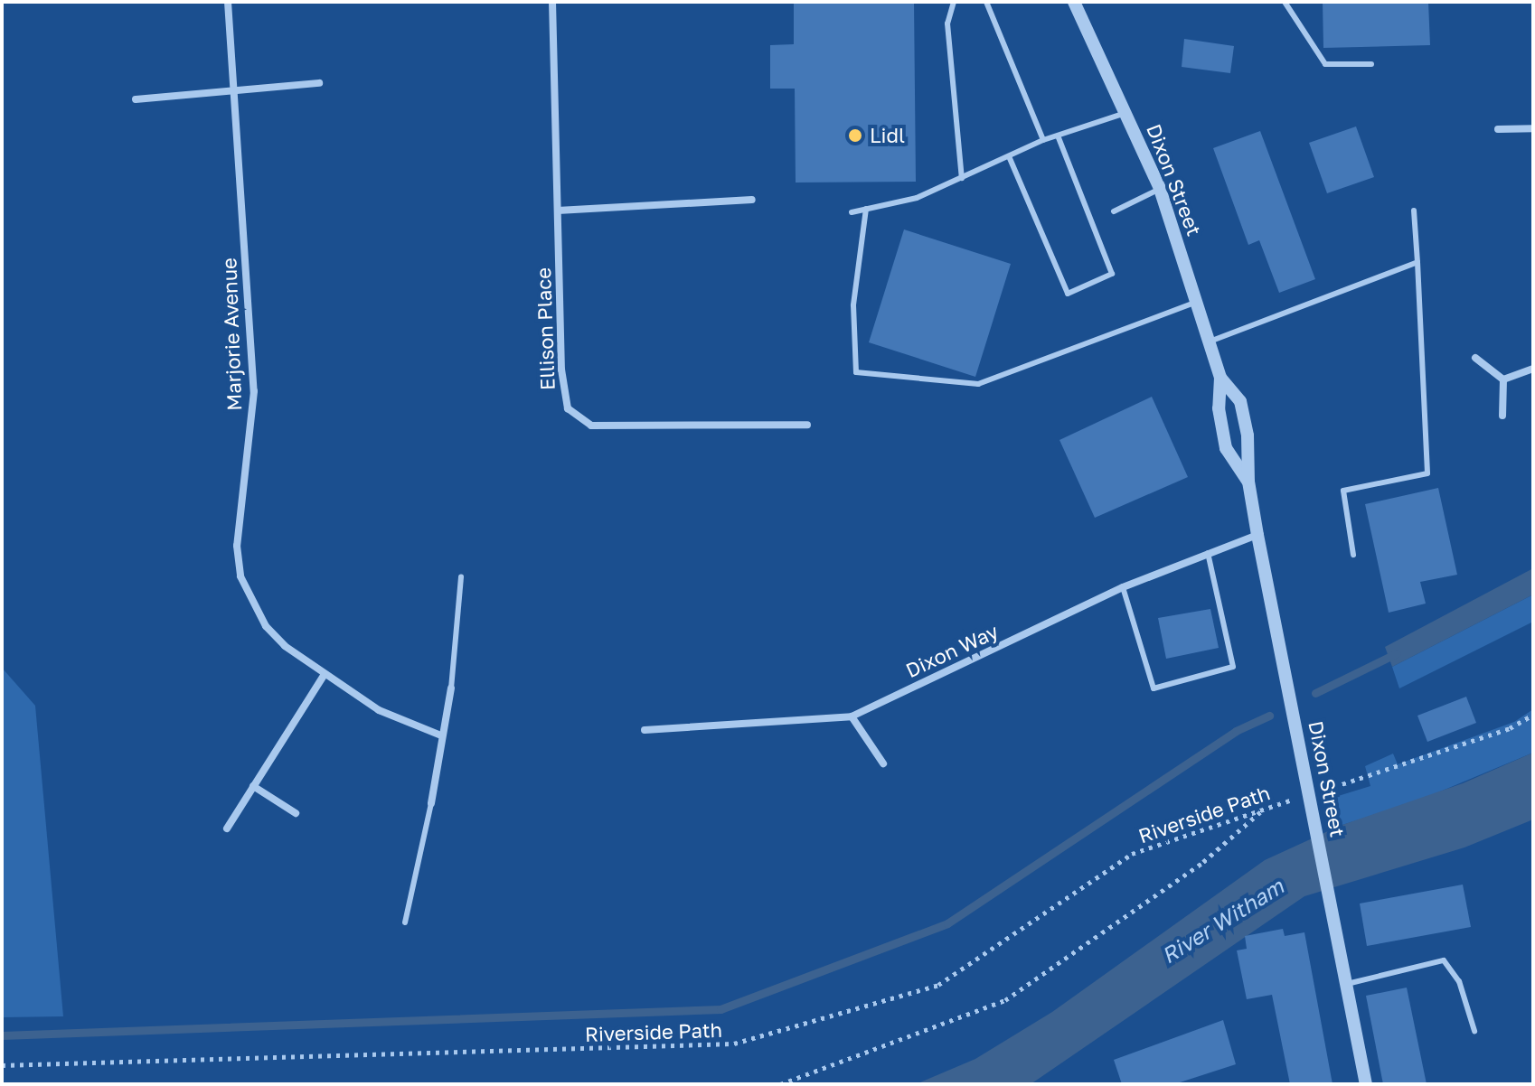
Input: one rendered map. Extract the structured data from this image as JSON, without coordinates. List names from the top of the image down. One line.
{"streets":{"street":["Dixon Street","Ellison Place","Marjorie Avenue","Dixon Way"],"path":["Riverside Path"]},"crossings":[["Dixon Street","Dixon Way"]],"water":["River Witham"],"places":["Lidl"]}
